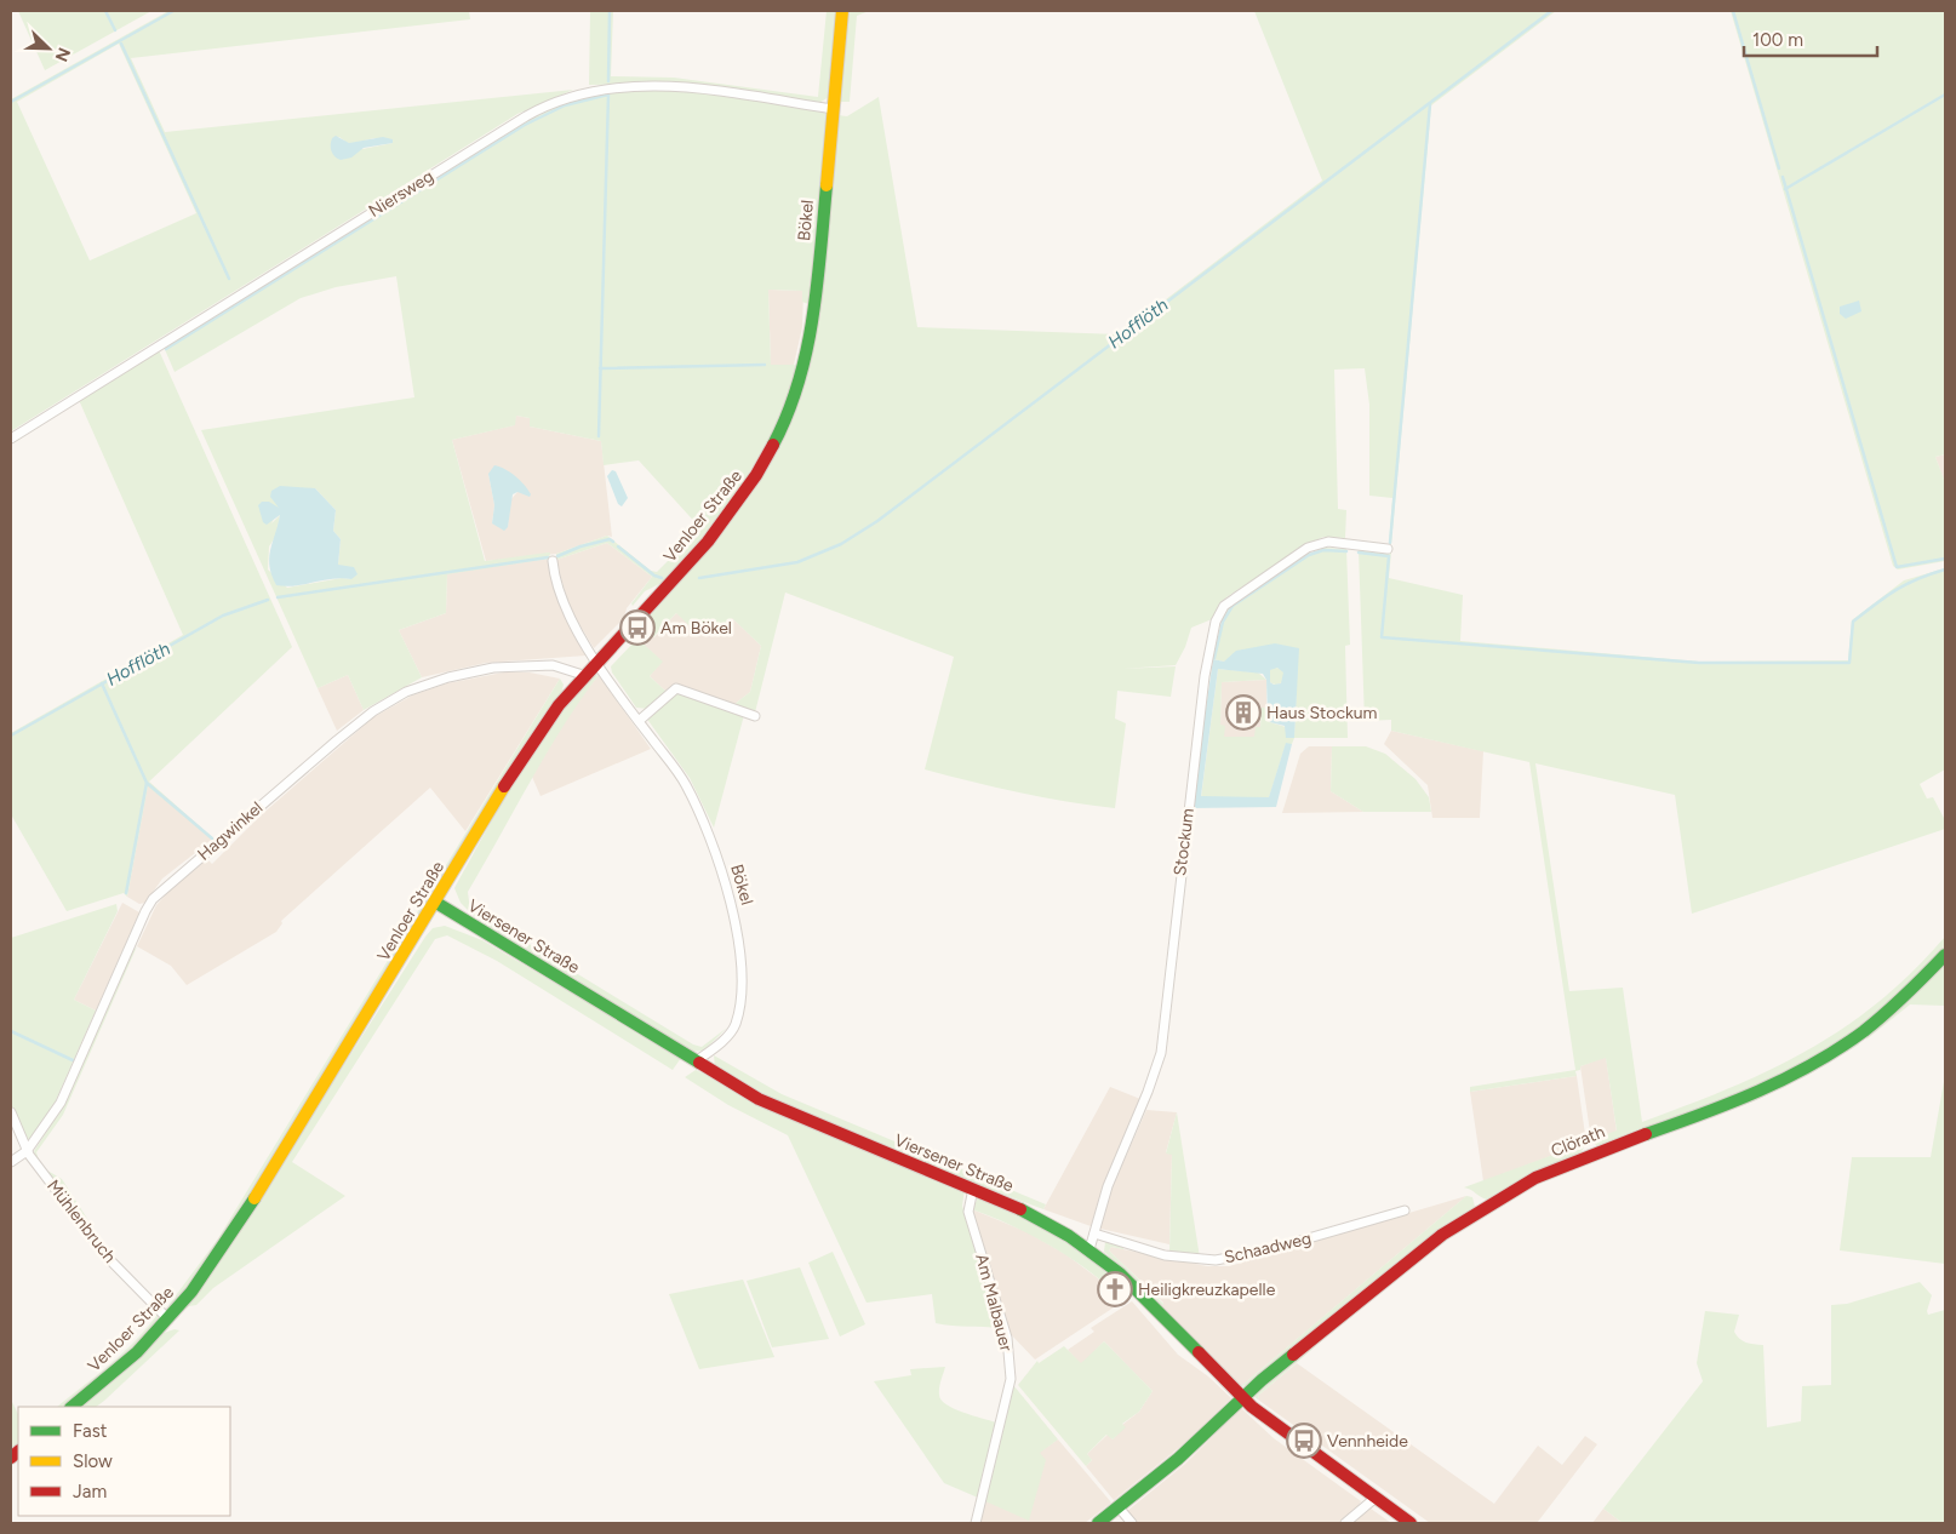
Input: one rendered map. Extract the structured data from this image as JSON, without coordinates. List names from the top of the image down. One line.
{"streets":{"main road":["Bökel","Venloer Straße","Viersener Straße","Clörath"],"street":["Niersweg","Hagwinkel","Stockum","Mühlenbruch","Schaadweg","Am Malbauer"]},"crossings":[["Niersweg","Bökel"],["Bökel","Venloer Straße"],["Bökel","Viersener Straße"],["Venloer Straße","Hagwinkel"],["Venloer Straße","Viersener Straße"],["Venloer Straße","Mühlenbruch"],["Hagwinkel","Mühlenbruch"],["Stockum","Viersener Straße"],["Stockum","Schaadweg"],["Viersener Straße","Clörath"],["Viersener Straße","Am Malbauer"]],"water":["Hofflöth"],"places":{"bus stop":["Am Bökel","Vennheide"],"building":["Haus Stockum"],"church":["Heiligkreuzkapelle"]},"legend":["Fast","Slow","Jam"],"scale_bar":"100 m","north":"bottom right"}
